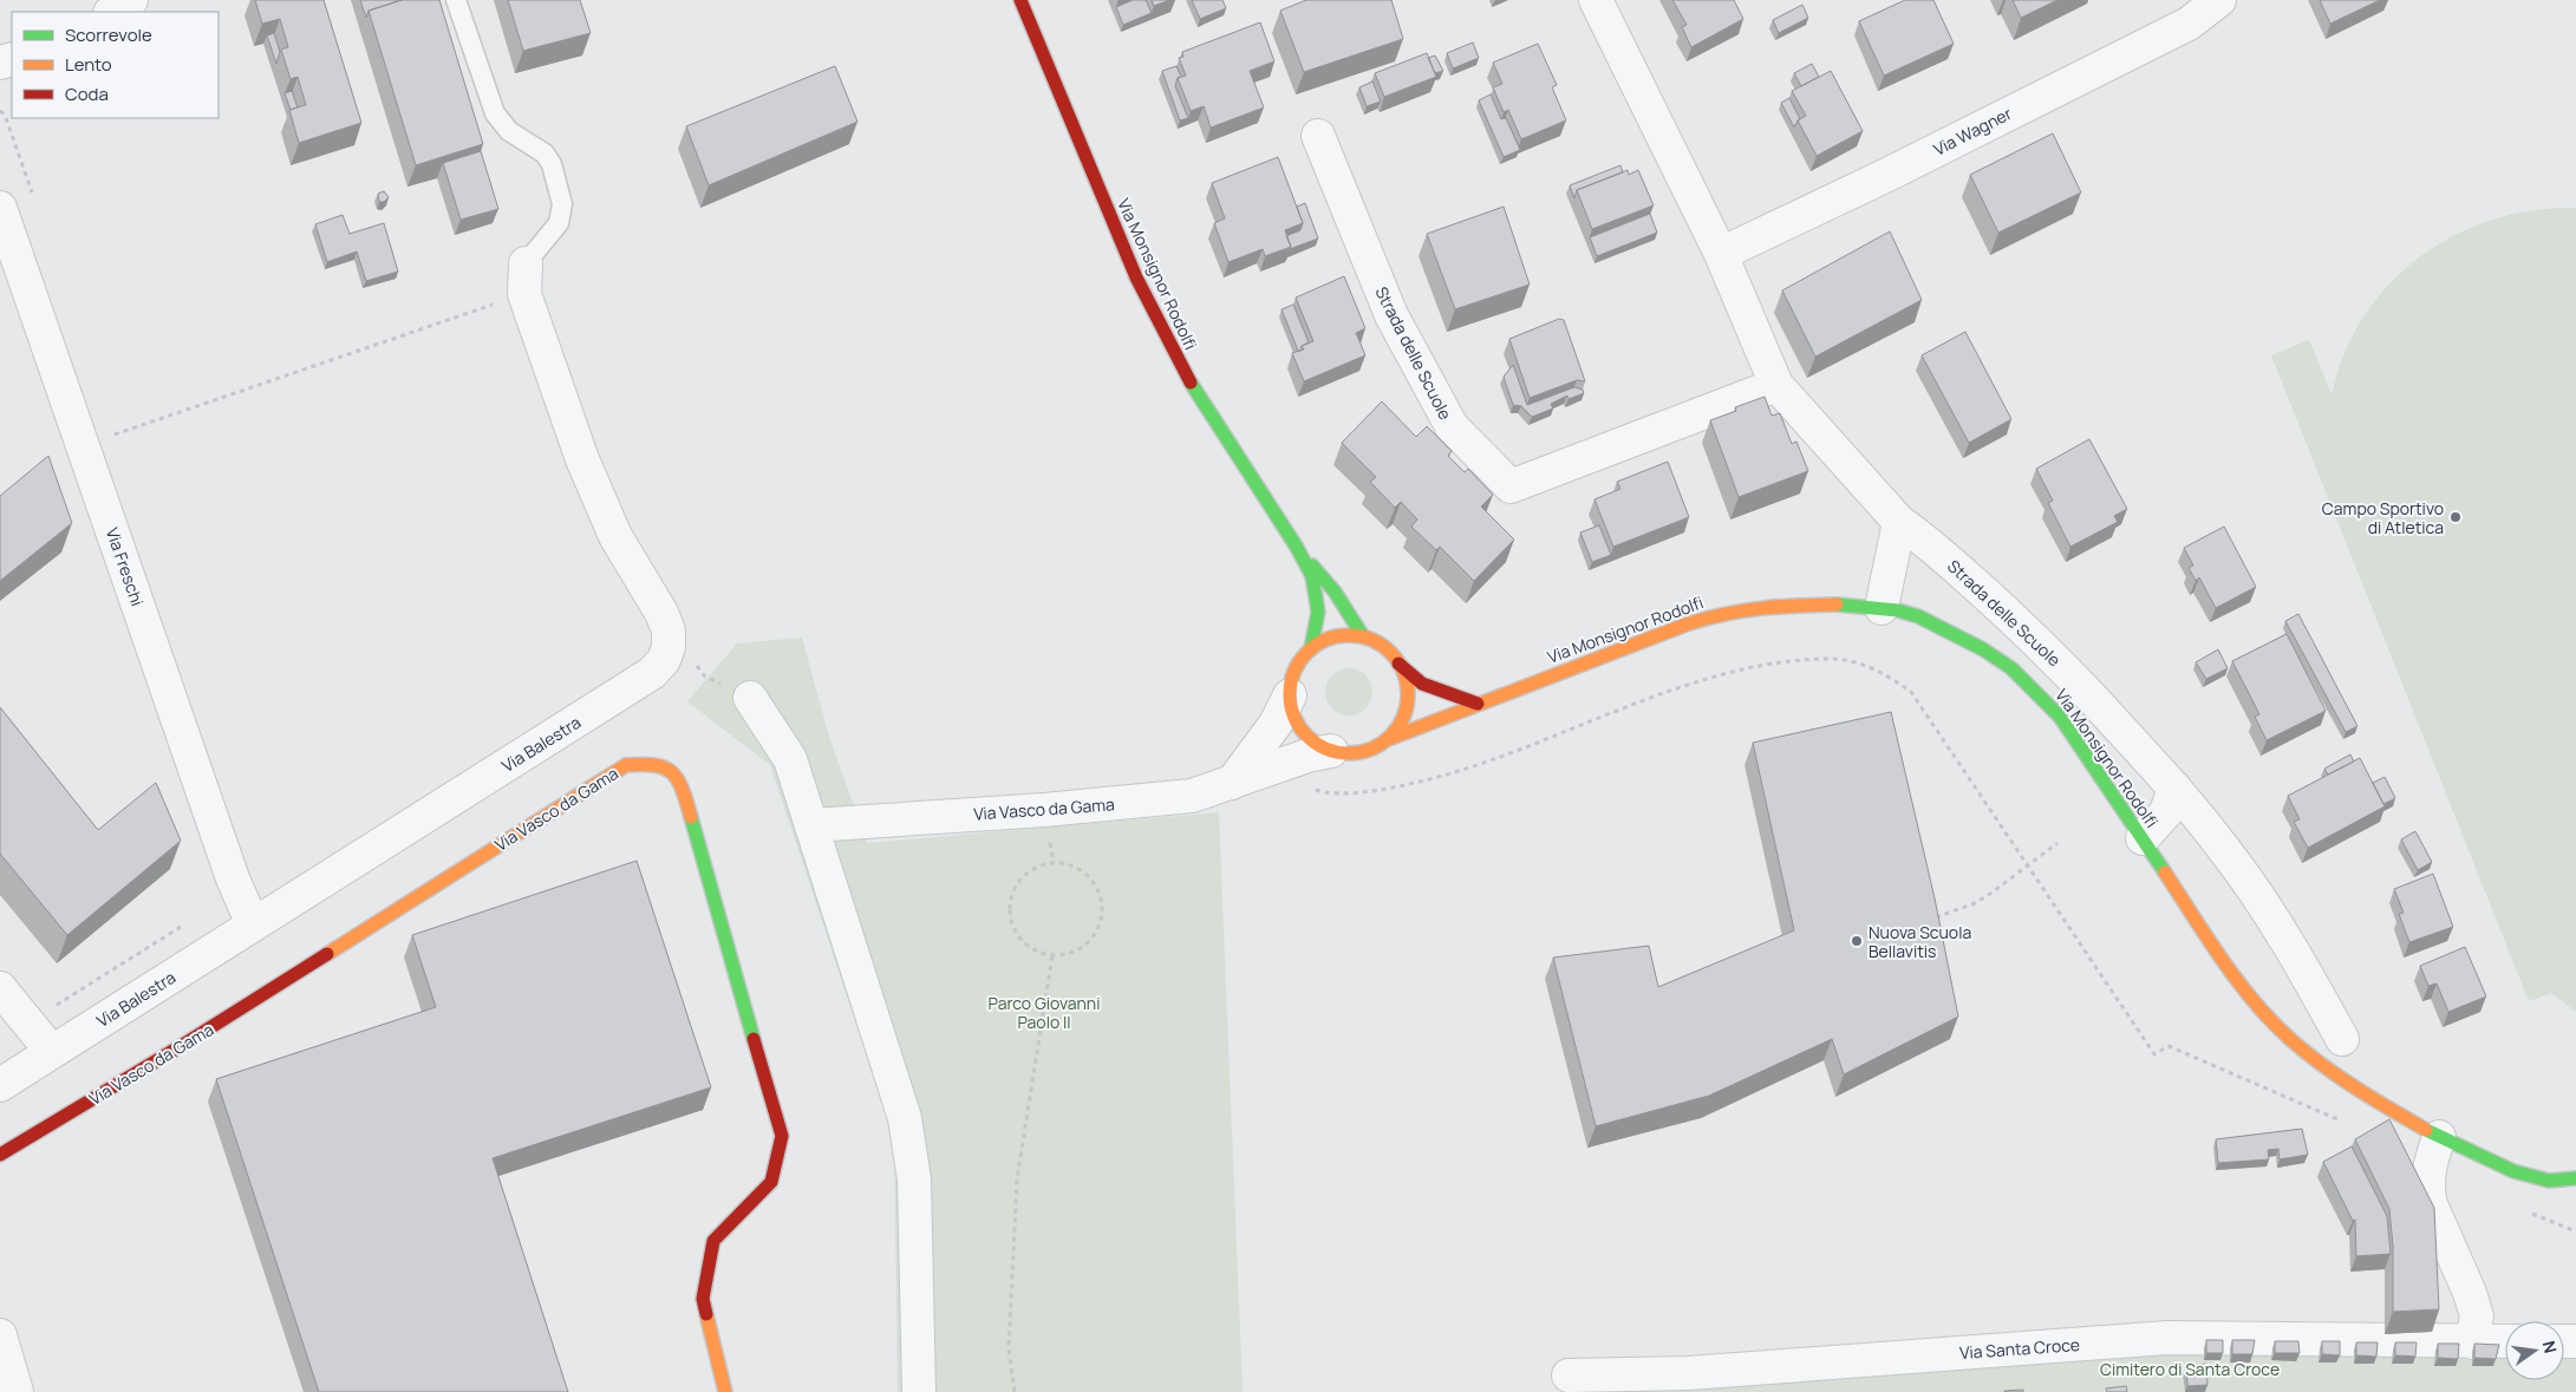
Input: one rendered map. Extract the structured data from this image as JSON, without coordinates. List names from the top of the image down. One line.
{"streets":{"street":["Via Wagner","Via Monsignor Rodolfi","Strada delle Scuole","Via Freschi","Via Balestra","Via Vasco da Gama","Via Santa Croce"]},"crossings":[["Via Wagner","Strada delle Scuole"],["Via Monsignor Rodolfi","Via Vasco da Gama"],["Via Freschi","Via Balestra"]],"parks":["Parco Giovanni Paolo II","Cimitero di Santa Croce"],"places":["Campo Sportivo di Atletica","Nuova Scuola Bellavitis"],"legend":["Scorrevole","Lento","Coda"],"north":"right"}
